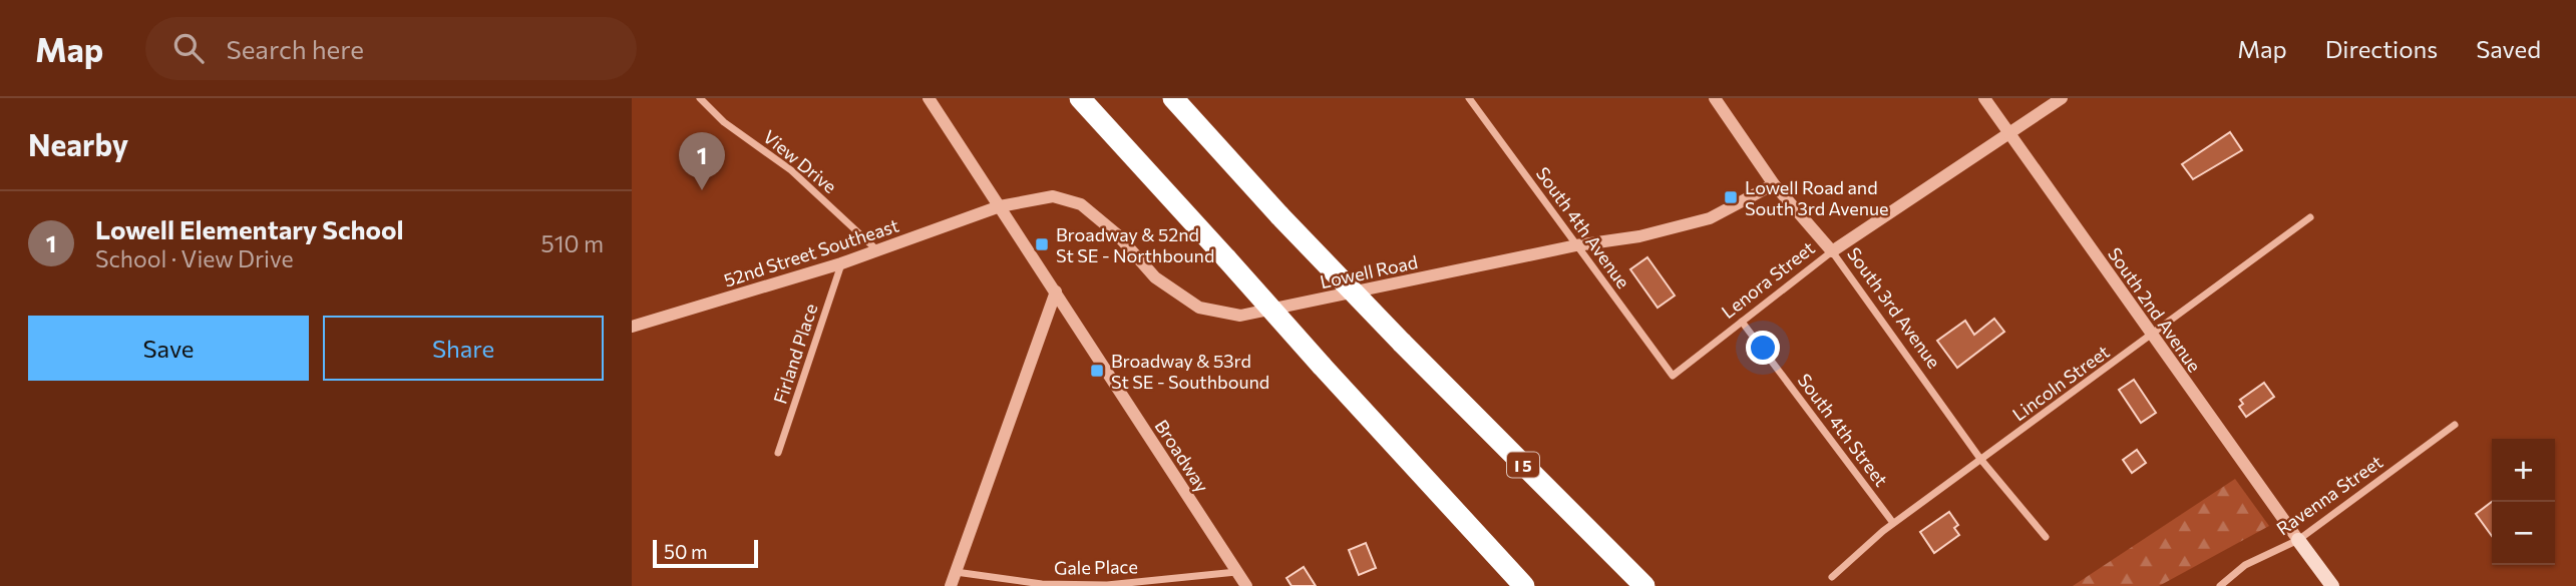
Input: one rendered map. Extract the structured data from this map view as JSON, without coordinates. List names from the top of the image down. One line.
{"streets":{"highway":["I 5"],"street":["View Drive","South 4th Avenue","52nd Street Southeast","Lowell Road","Lenora Street","South 3rd Avenue","South 2nd Avenue","Firland Place","Lincoln Street","South 4th Street","Broadway","Ravenna Street","Gale Place"]},"crossings":[["View Drive","52nd Street Southeast"],["South 4th Avenue","Lowell Road"],["South 4th Avenue","Lenora Street"],["52nd Street Southeast","Lowell Road"],["52nd Street Southeast","Firland Place"],["52nd Street Southeast","Broadway"],["Lowell Road","South 3rd Avenue"],["Lowell Road","Broadway"],["Lenora Street","South 3rd Avenue"],["Lenora Street","South 2nd Avenue"],["Lenora Street","South 4th Street"],["South 3rd Avenue","Lincoln Street"],["South 2nd Avenue","Lincoln Street"],["South 2nd Avenue","Ravenna Street"],["Lincoln Street","South 4th Street"],["Broadway","Gale Place"]],"places":{"transit":["Lowell Road and South 3rd Avenue","Broadway & 52nd St SE - Northbound","Broadway & 53rd St SE - Southbound"]},"scale_bar":"50 m","page":{"header":"Map","search":"Search here","nav":["Map","Directions","Saved"],"heading":"Nearby","pins":"1","list":[{"mark":"1","name":"Lowell Elementary School","note":"School · View Drive","value":"510 m"}],"buttons":["Save","Share"],"map_buttons":["+","−"],"scale":"50 m"}}
